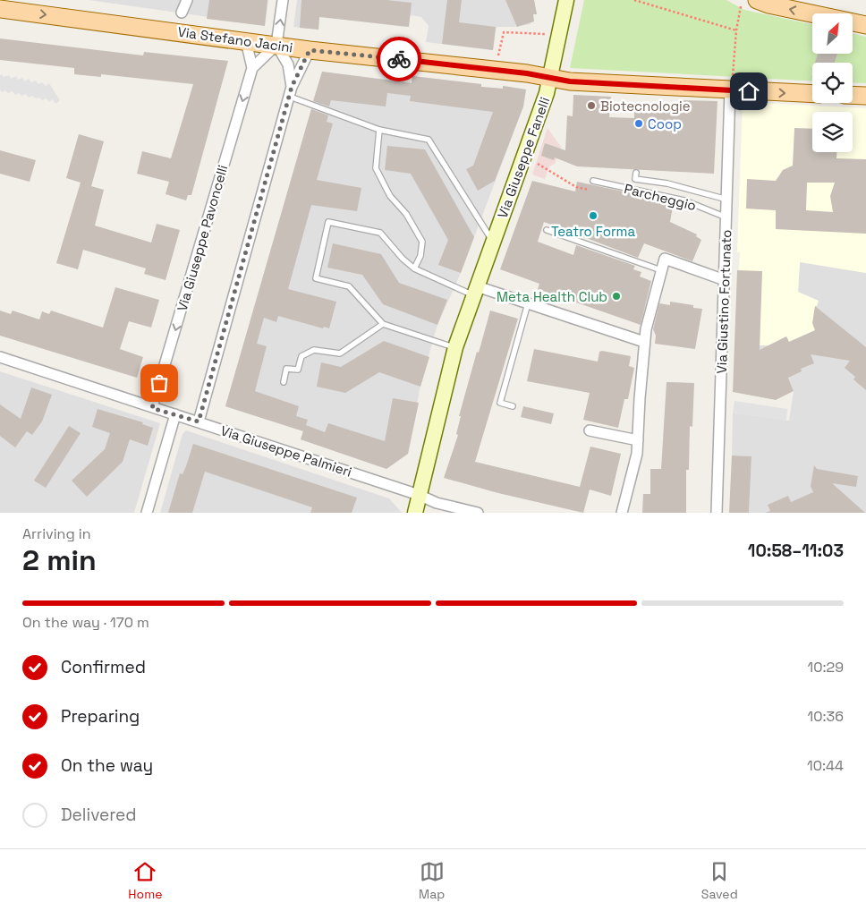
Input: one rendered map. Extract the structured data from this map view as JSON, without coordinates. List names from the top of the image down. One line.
{"streets":{"main road":["Via Stefano Jacini"],"street":["Via Giuseppe Fanelli","Via Giuseppe Pavoncelli","Via Giustino Fortunato","Via Giuseppe Palmieri"],"lane":["Parcheggio"]},"crossings":[["Via Stefano Jacini","Via Giuseppe Fanelli"],["Via Stefano Jacini","Via Giuseppe Pavoncelli"],["Via Stefano Jacini","Via Giustino Fortunato"],["Via Giuseppe Fanelli","Via Giuseppe Palmieri"],["Parcheggio","Via Giustino Fortunato"],["Via Giuseppe Pavoncelli","Via Giuseppe Palmieri"]],"one_way":["Via Stefano Jacini"],"places":["Biotecnologie","Coop","Teatro Forma","Meta Health Club"],"north":"top right","page":{"heading":["2 min","Arriving in","10:58–11:03"],"bar":"On the way · 170 m","list":[["Confirmed","10:29"],["Preparing","10:36"],["On the way","10:44"],"Delivered"],"tabs":["Home","Map","Saved"]}}
